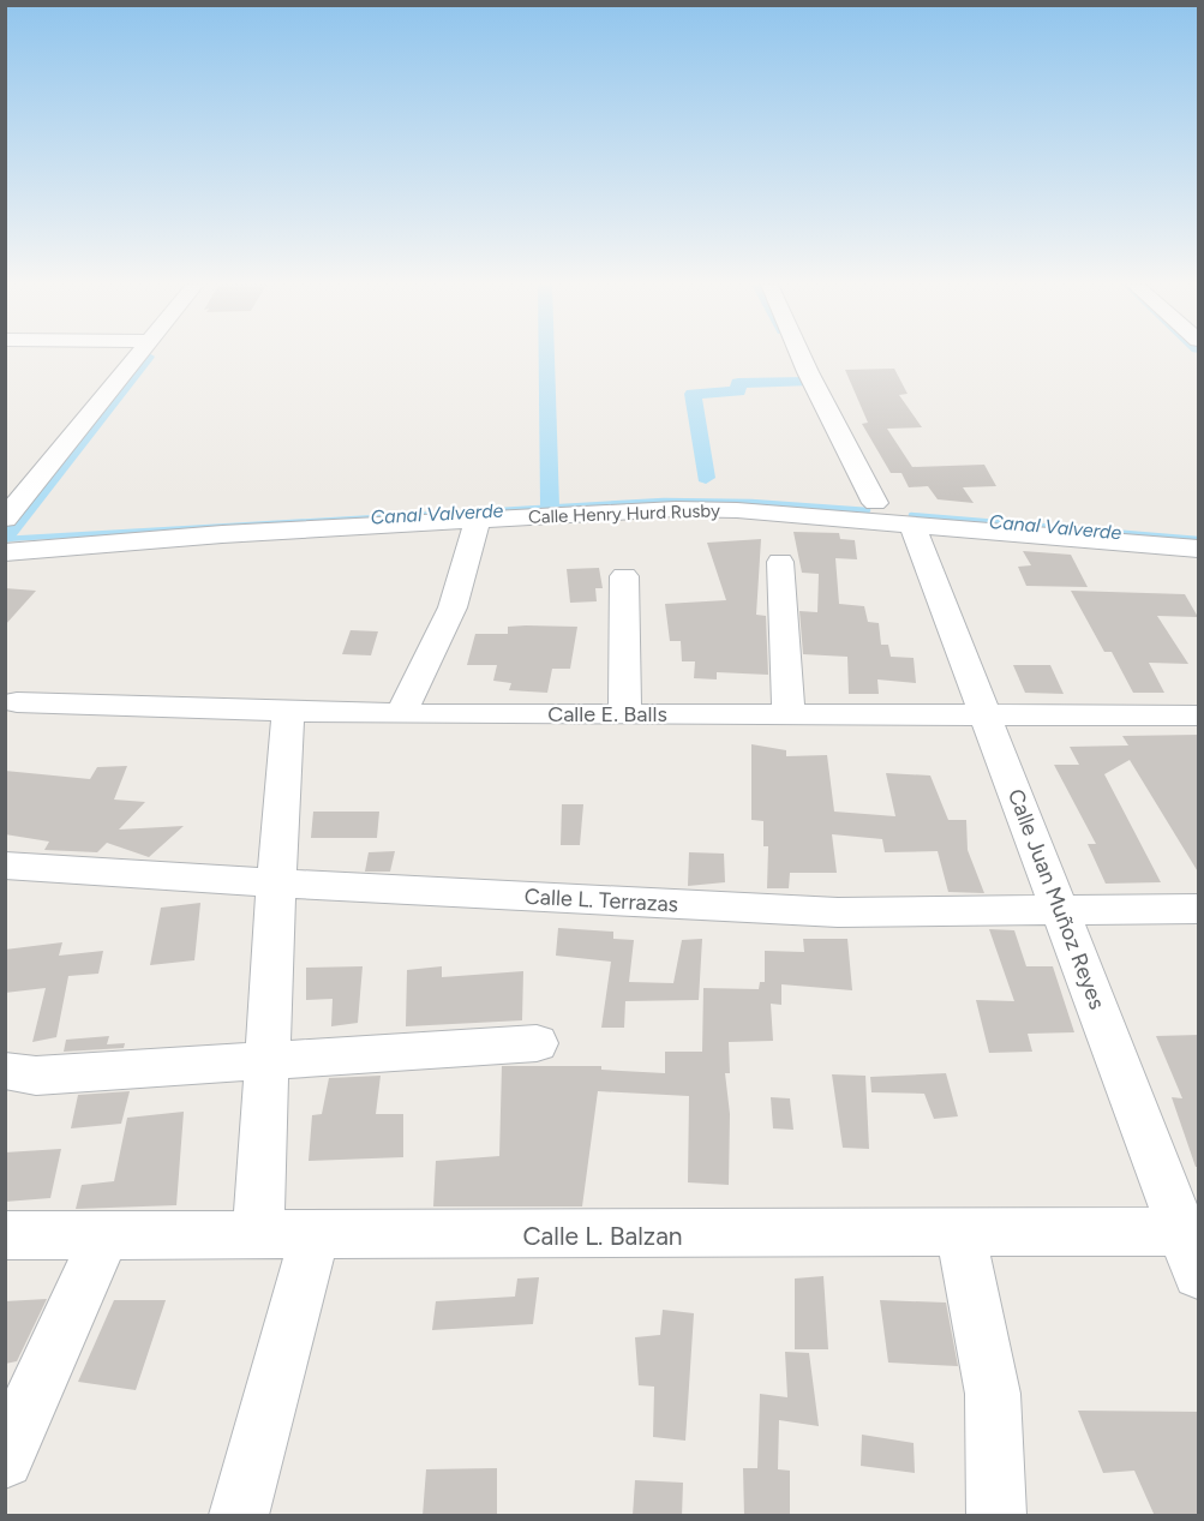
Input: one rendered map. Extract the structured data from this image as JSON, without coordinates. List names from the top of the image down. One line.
{"streets":{"street":["Calle Henry Hurd Rusby","Calle E. Balls","Calle Juan Muñoz Reyes","Calle L. Terrazas","Calle L. Balzan"]},"crossings":[["Calle Henry Hurd Rusby","Calle Juan Muñoz Reyes"],["Calle E. Balls","Calle Juan Muñoz Reyes"],["Calle Juan Muñoz Reyes","Calle L. Terrazas"],["Calle Juan Muñoz Reyes","Calle L. Balzan"]],"water":["Canal Valverde"]}
